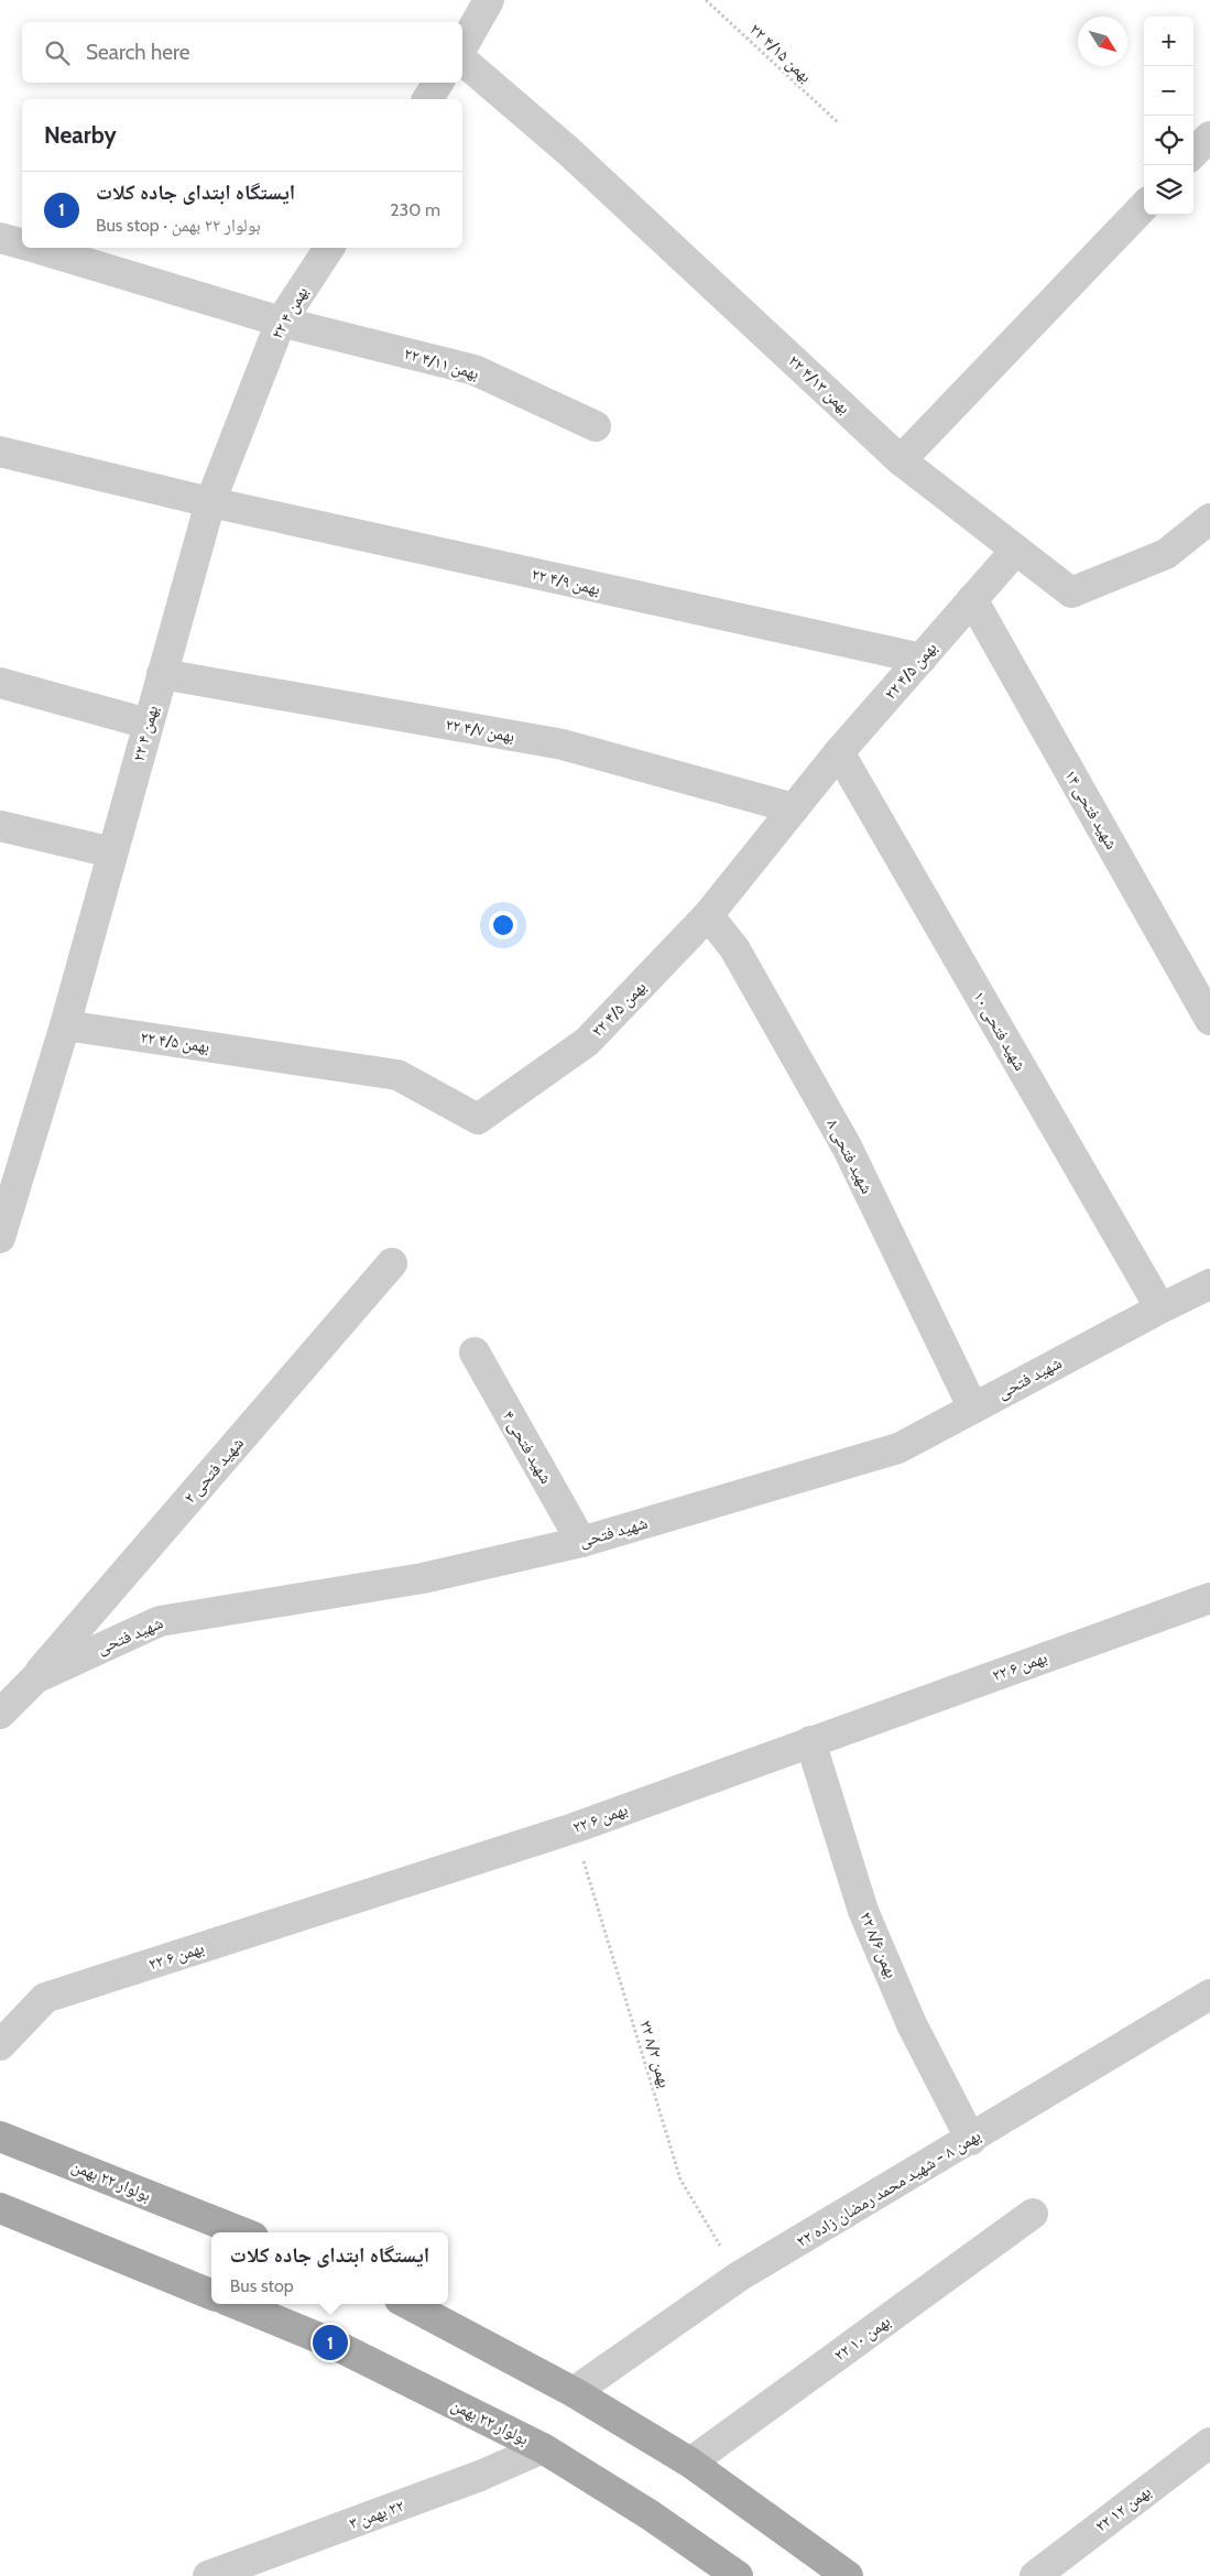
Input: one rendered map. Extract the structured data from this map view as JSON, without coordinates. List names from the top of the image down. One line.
{"streets":{"main road":["بولوار ۲۲ بهمن"],"street":["۲۲ بهمن ۴","۲۲ بهمن ۴/۱۱","۲۲ بهمن ۴/۱۳","۲۲ بهمن ۴/۹","۲۲ بهمن ۴/۵","۲۲ بهمن ۴/۷","شهید فتحی ۱۴","شهید فتحی ۱۰","شهید فتحی ۸","شهید فتحی","شهید فتحی ۴","شهید فتحی ۲","۲۲ بهمن ۶","۲۲ بهمن ۸/۶","۲۲ بهمن ۸ - شهید محمد رمضان زاده","۲۲ بهمن ۱۰","۲۲ بهمن ۱۲","٢٢ بهمن ۳"],"path":["۲۲ بهمن ۴/۱۵","۲۲ بهمن ۸/۲"]},"crossings":[["۲۲ بهمن ۴","۲۲ بهمن ۴/۱۱"],["۲۲ بهمن ۴","۲۲ بهمن ۴/۹"],["۲۲ بهمن ۴","۲۲ بهمن ۴/۵"],["۲۲ بهمن ۴","۲۲ بهمن ۴/۷"],["۲۲ بهمن ۴/۱۳","۲۲ بهمن ۴/۵"],["۲۲ بهمن ۴/۹","۲۲ بهمن ۴/۵"],["۲۲ بهمن ۴/۵","۲۲ بهمن ۴/۷"],["۲۲ بهمن ۴/۵","شهید فتحی ۱۴"],["۲۲ بهمن ۴/۵","شهید فتحی ۱۰"],["۲۲ بهمن ۴/۵","شهید فتحی ۸"],["شهید فتحی ۱۰","شهید فتحی"],["شهید فتحی ۸","شهید فتحی"],["شهید فتحی","شهید فتحی ۴"],["شهید فتحی","شهید فتحی ۲"],["۲۲ بهمن ۶","۲۲ بهمن ۸/۶"],["۲۲ بهمن ۶","۲۲ بهمن ۸/۲"],["۲۲ بهمن ۸/۶","۲۲ بهمن ۸ - شهید محمد رمضان زاده"],["۲۲ بهمن ۸/۲","۲۲ بهمن ۸ - شهید محمد رمضان زاده"],["بولوار ۲۲ بهمن","٢٢ بهمن ۳"]],"north":"bottom right","page":{"map_buttons":["+","−"],"search":"Search here","heading":"Nearby","list":[{"mark":"1","name":"ایستگاه ابتدای جاده کلات","note":"Bus stop · بولوار ۲۲ بهمن","value":"230 m"}],"popup":["ایستگاه ابتدای جاده کلات","Bus stop"],"pins":"1"}}
